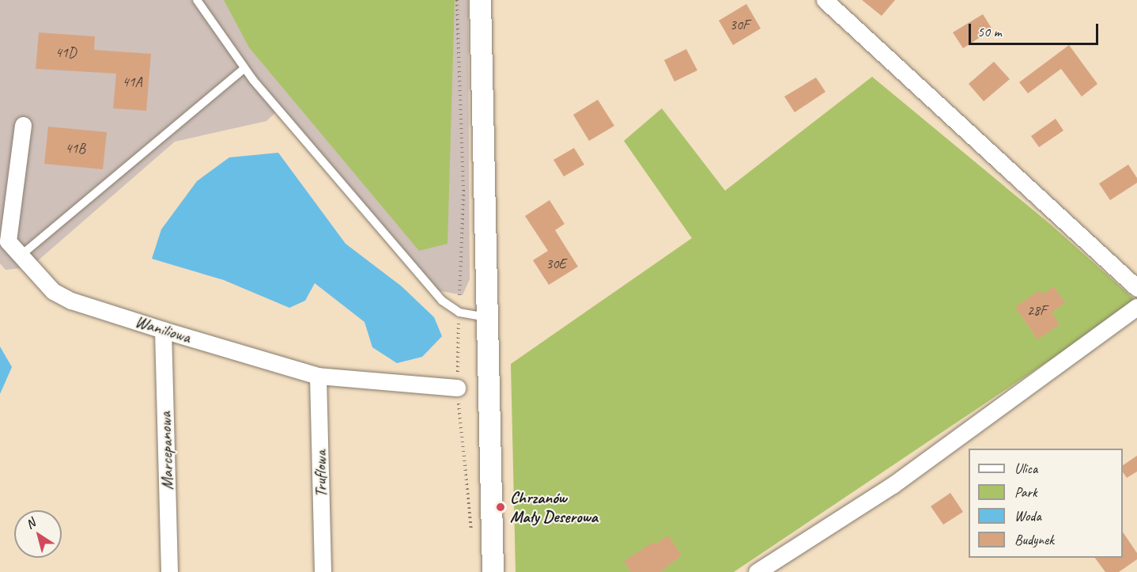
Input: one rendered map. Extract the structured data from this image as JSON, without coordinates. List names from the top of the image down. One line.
{"streets":{"street":["Waniliowa","Marcepanowa","Truflowa"]},"crossings":[["Waniliowa","Marcepanowa"],["Waniliowa","Truflowa"]],"places":["Chrzanów Mały Deserowa"],"house_numbers":["30F","41D","41A","41B","30E","28F"],"legend":["Ulica","Park","Woda","Budynek"],"scale_bar":"50 m","north":"top left"}
